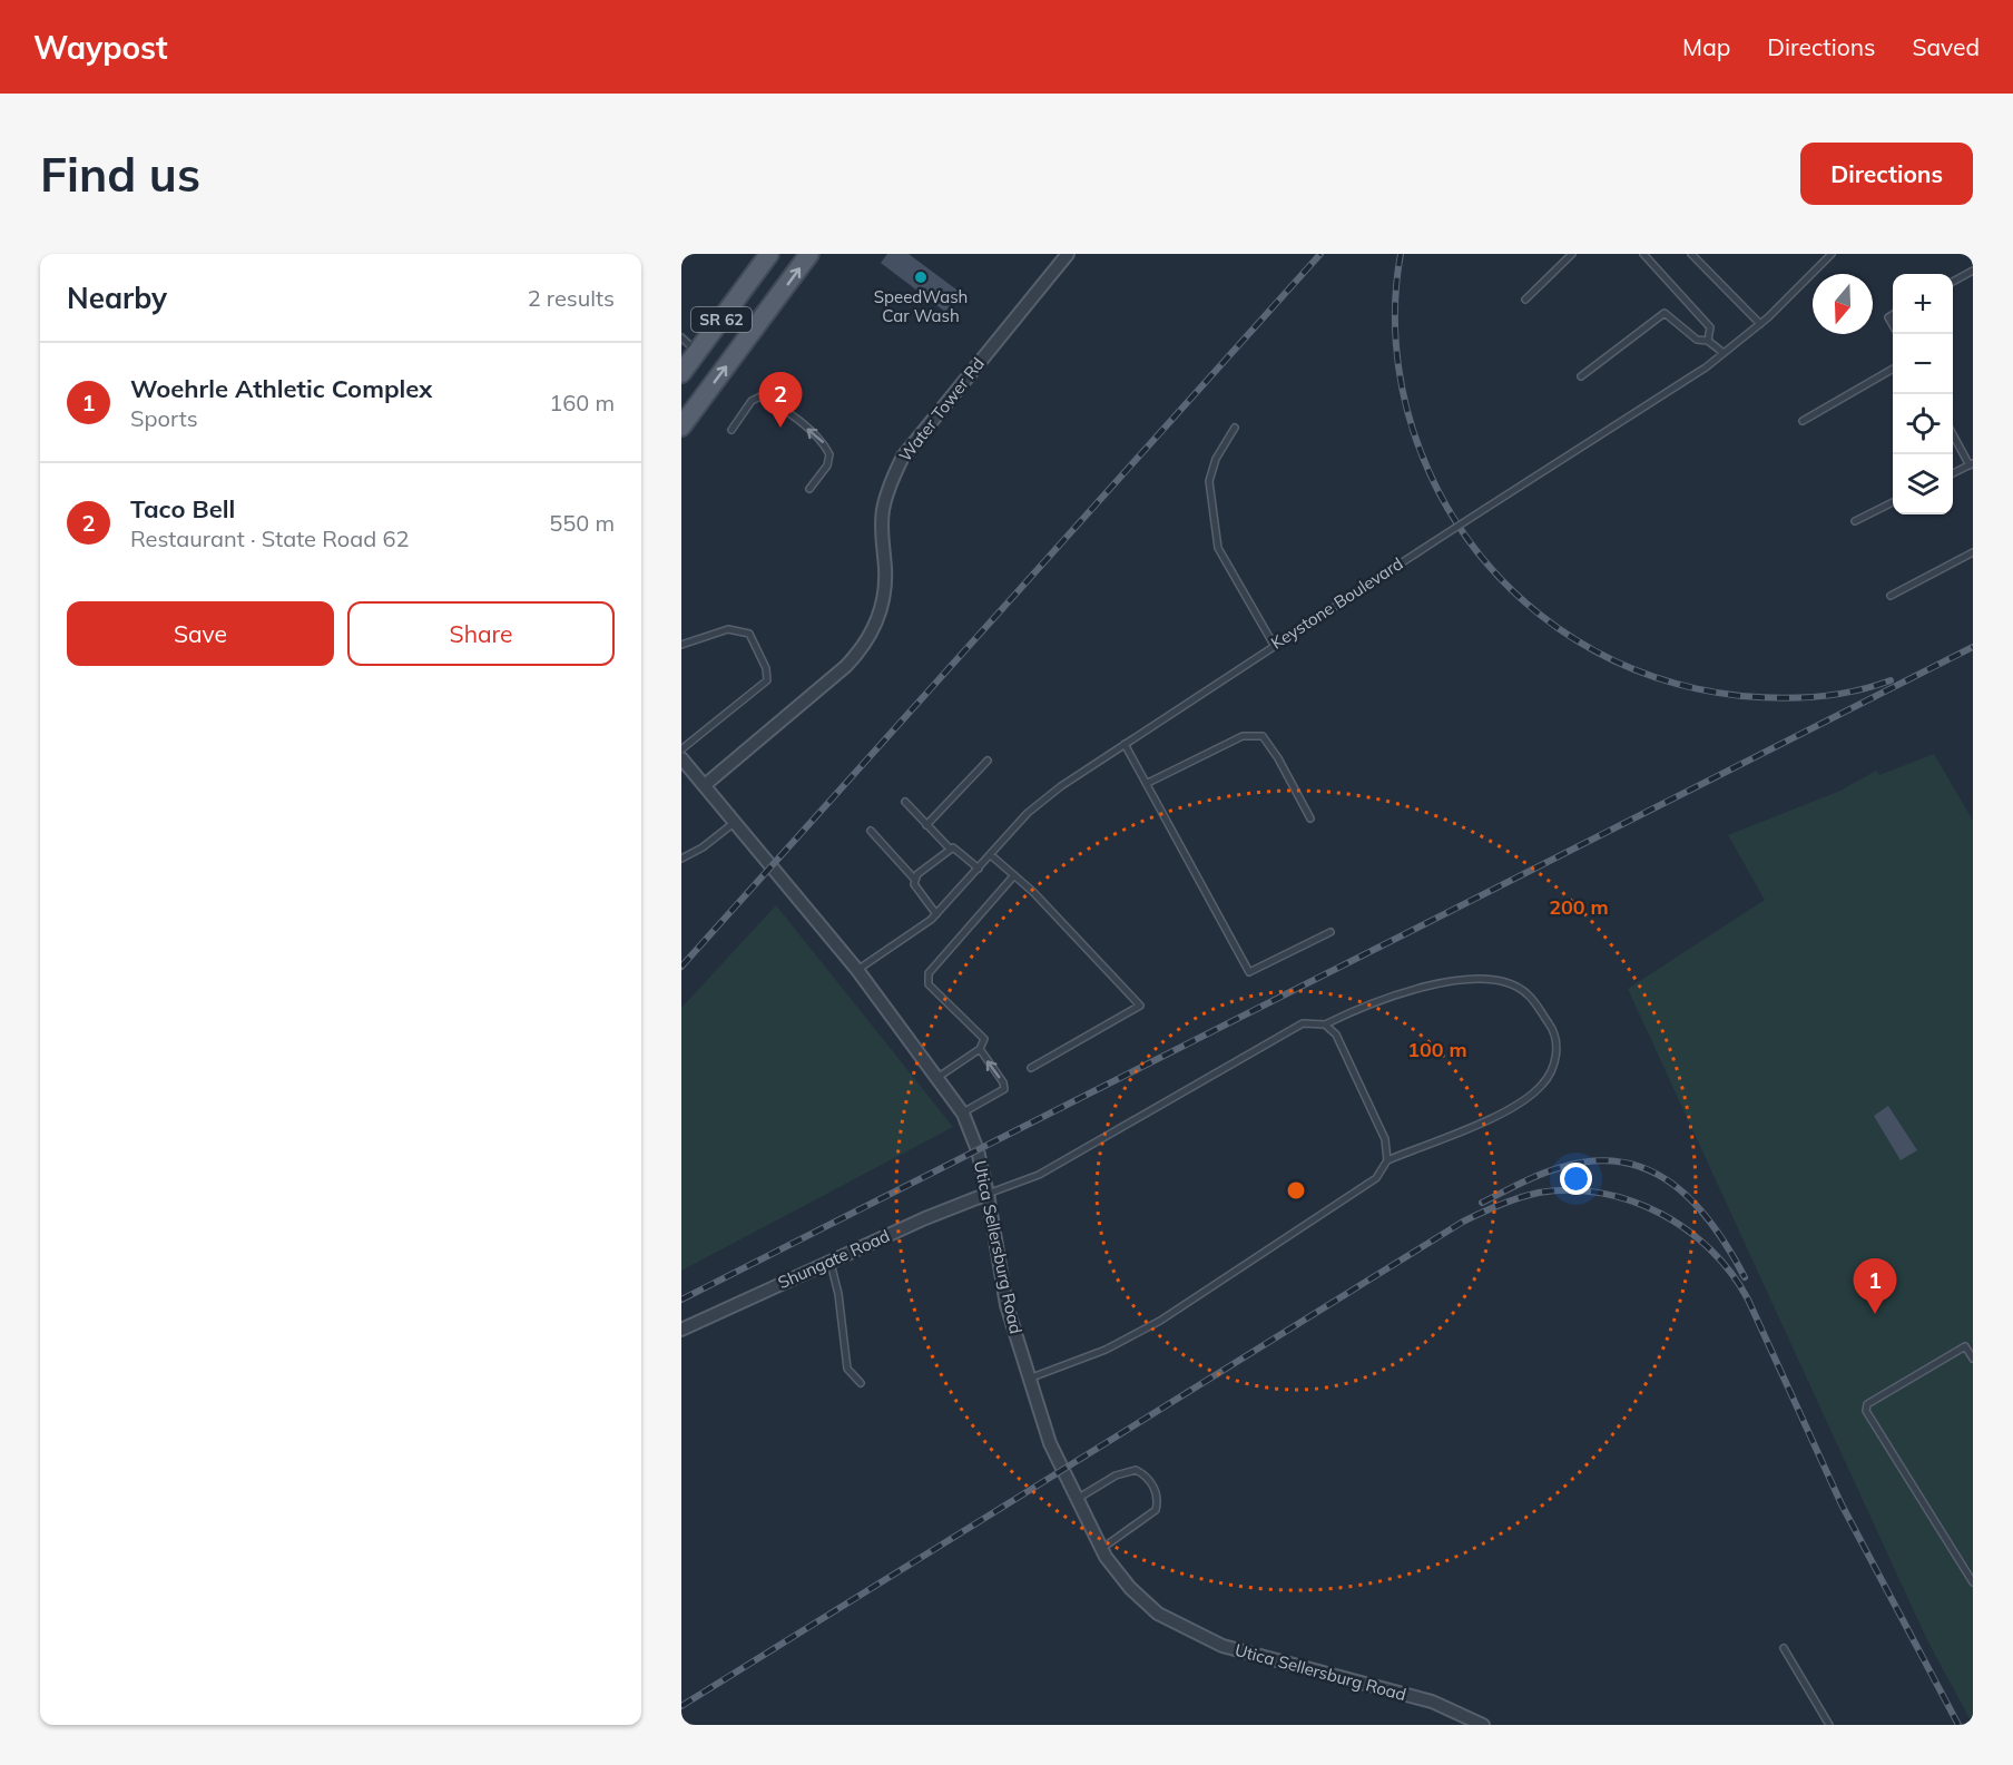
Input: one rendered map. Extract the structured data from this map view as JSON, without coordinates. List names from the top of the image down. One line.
{"streets":{"main road":["SR 62"],"street":["Water Tower Rd","Utica Sellersburg Road","Shungate Road"],"lane":["Keystone Boulevard"]},"crossings":[["Water Tower Rd","Utica Sellersburg Road"],["Keystone Boulevard","Utica Sellersburg Road"],["Utica Sellersburg Road","Shungate Road"]],"places":["SpeedWash Car Wash"],"north":"bottom","page":{"header":"Waypost","nav":["Map","Directions","Saved"],"buttons":["Directions",["Save","Share"]],"title":"Find us","heading":["Nearby","2 results"],"map_buttons":["+","−"],"list":[{"mark":"1","name":"Woehrle Athletic Complex","note":"Sports","value":"160 m"},{"mark":"2","name":"Taco Bell","note":"Restaurant · State Road 62","value":"550 m"}],"pins":["2","1"]},"rings":["200 m","100 m"]}
